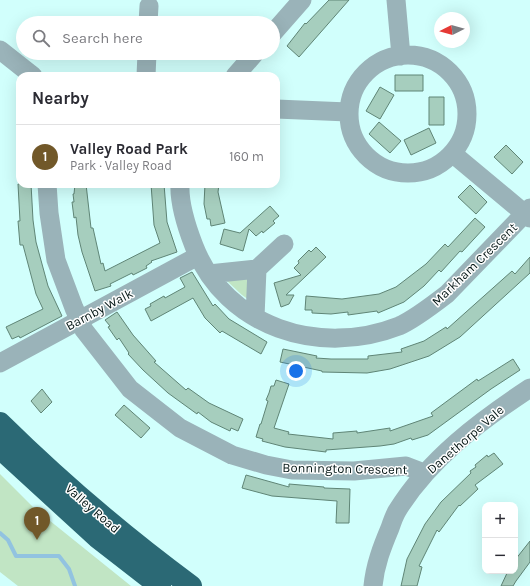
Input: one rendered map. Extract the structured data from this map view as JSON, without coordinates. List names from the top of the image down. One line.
{"streets":{"highway":["Valley Road"],"street":["Markham Crescent","Barnby Walk","Danethorpe Vale","Bonnington Crescent"]},"crossings":[["Markham Crescent","Barnby Walk"],["Barnby Walk","Bonnington Crescent"],["Danethorpe Vale","Bonnington Crescent"]],"north":"left","page":{"search":"Search here","heading":"Nearby","list":[{"mark":"1","name":"Valley Road Park","note":"Park · Valley Road","value":"160 m"}],"map_buttons":["+","−"],"pins":"1"}}
